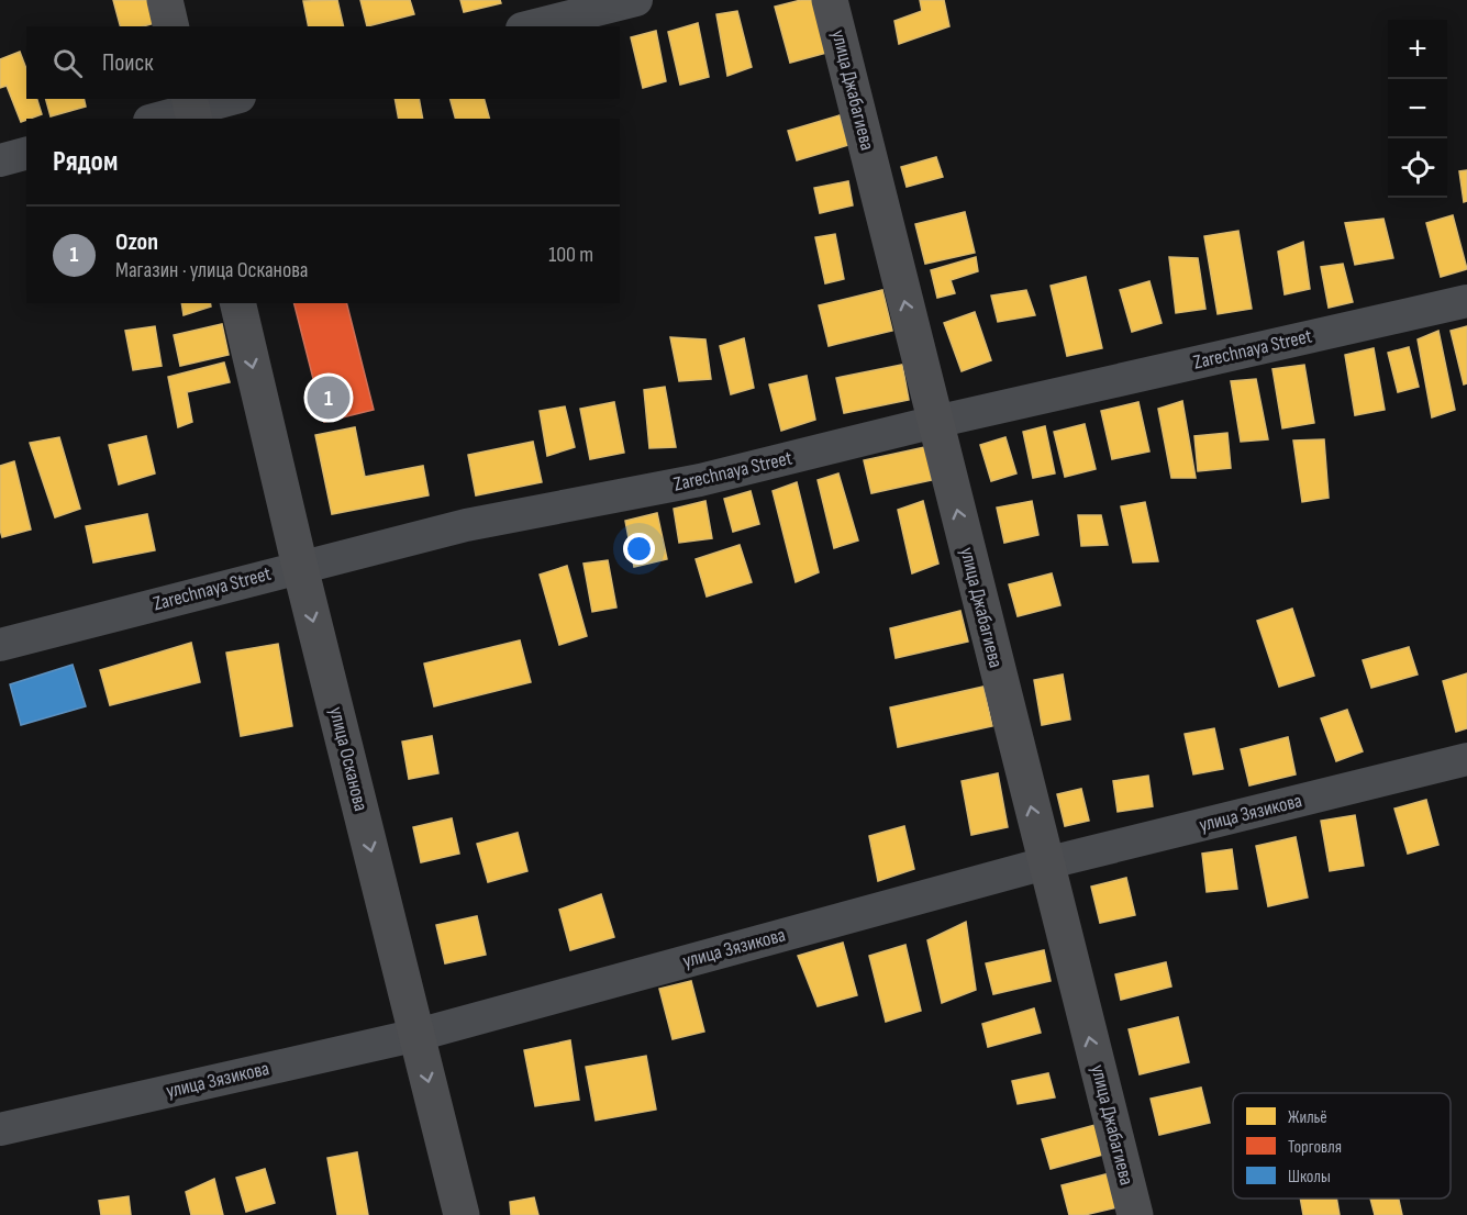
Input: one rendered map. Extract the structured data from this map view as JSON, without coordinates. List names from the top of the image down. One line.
{"streets":{"main road":["улица Джабагиева","улица Осканова"],"street":["Zarechnaya Street","улица Зязикова"]},"crossings":[["улица Джабагиева","Zarechnaya Street"],["улица Джабагиева","улица Зязикова"],["Zarechnaya Street","улица Осканова"],["улица Осканова","улица Зязикова"]],"one_way":["улица Джабагиева","улица Осканова"],"legend":["Жильё","Торговля","Школы"],"page":{"map_buttons":["+","−"],"search":"Поиск","heading":"Рядом","list":[{"mark":"1","name":"Ozon","note":"Магазин · улица Осканова","value":"100 m"}],"pins":"1"}}
